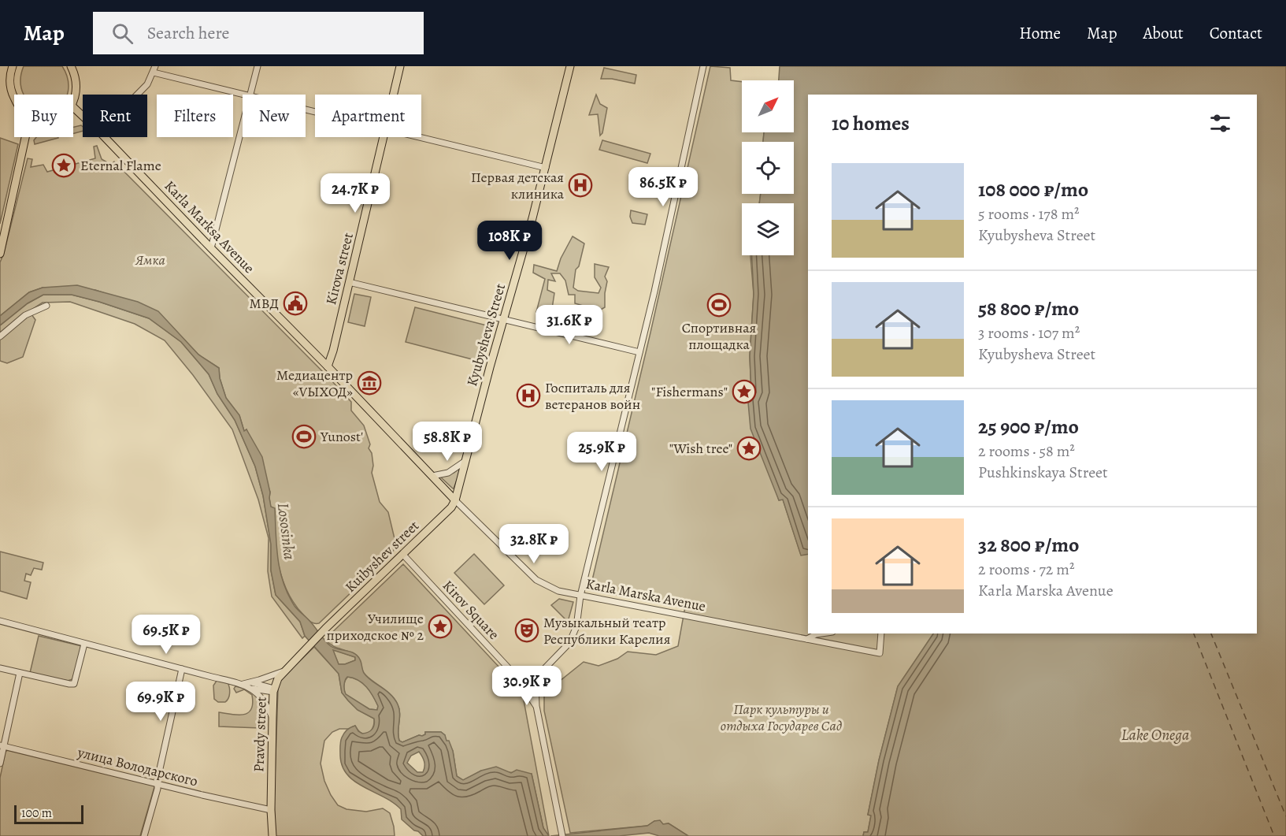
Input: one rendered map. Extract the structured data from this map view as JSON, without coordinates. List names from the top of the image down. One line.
{"streets":{"main road":["Karla Marksa Avenue","Kirova street","Kyubysheva Street","Kuibyshev street","Karla Marska Avenue","Pravdy street"],"street":["Kirov Square","улица Володарского"]},"crossings":[["Karla Marksa Avenue","Kirova street"],["Karla Marksa Avenue","Karla Marska Avenue"],["Kirova street","Karla Marska Avenue"],["Kyubysheva Street","Kuibyshev street"],["Kyubysheva Street","Karla Marska Avenue"],["Kuibyshev street","Karla Marska Avenue"],["Kuibyshev street","Kirov Square"],["Kuibyshev street","Pravdy street"],["Pravdy street","улица Володарского"]],"water":["Lososinka","Lake Onega"],"parks":["Ямка","Парк культуры и отдыха Государев Сад"],"places":{"place":["Eternal Flame","\"Fishermans\"","\"Wish tree\"","Училище приходское № 2"],"hospital":["Первая детская клиника","Госпиталь для ветеранов войн"],"public building":["МВД"],"sports":["Спортивная площадка","Yunost'"],"museum":["Медиацентр «ѴЫХОД»"],"theatre":["Музыкальный театр Республики Карелия"]},"scale_bar":"100 m","north":"top right","page":{"header":"Map","search":"Search here","nav":["Home","Map","About","Contact"],"chip":["Buy","Rent","Filters","New","Apartment"],"heading":"10 homes","list":[{"name":"108 000 ₽/mo","note":"5 rooms · 178 m² · Kyubysheva Street"},{"name":"58 800 ₽/mo","note":"3 rooms · 107 m² · Kyubysheva Street"},{"name":"25 900 ₽/mo","note":"2 rooms · 58 m² · Pushkinskaya Street"},{"name":"32 800 ₽/mo","note":"2 rooms · 72 m² · Karla Marska Avenue"}],"price":["86.5K ₽","24.7K ₽","108K ₽","31.6K ₽","58.8K ₽","25.9K ₽","32.8K ₽","69.5K ₽","30.9K ₽","69.9K ₽"],"scale":"100 m"}}
